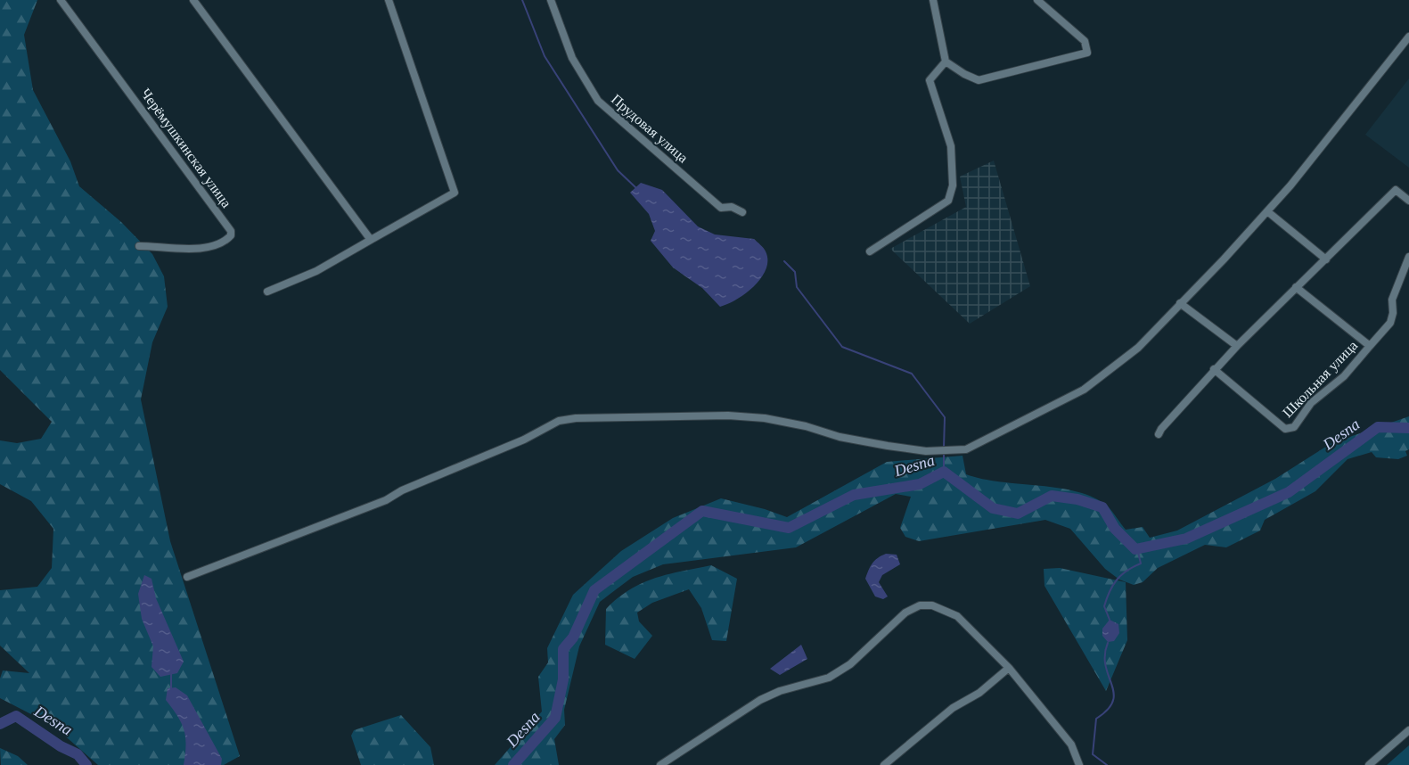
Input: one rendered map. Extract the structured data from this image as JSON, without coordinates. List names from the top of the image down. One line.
{"streets":{"street":["Прудовая улица","Черёмушкинская улица","Школьная улица"]},"water":["Desna"]}
